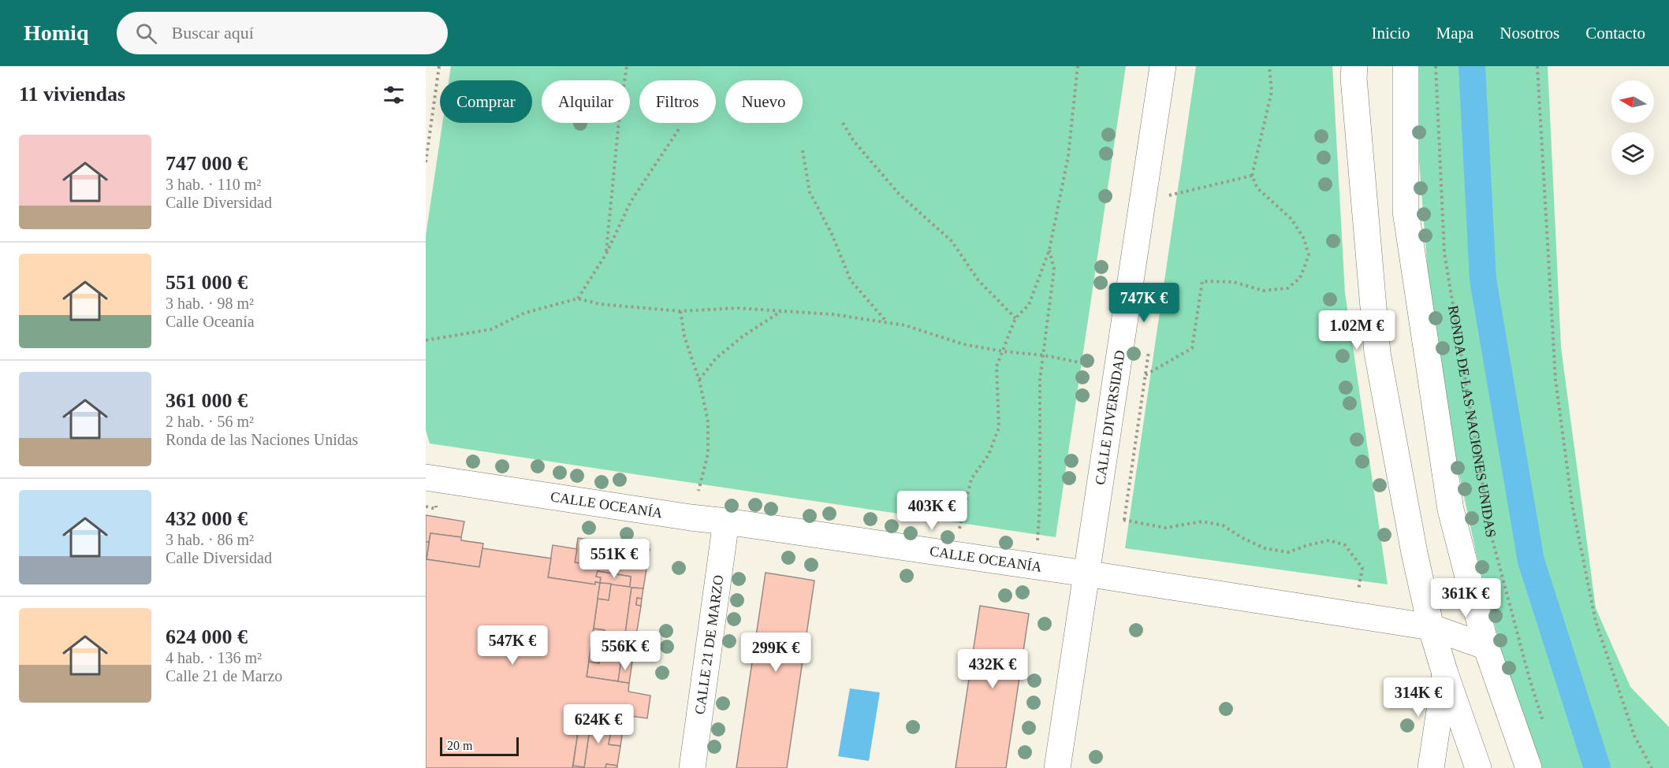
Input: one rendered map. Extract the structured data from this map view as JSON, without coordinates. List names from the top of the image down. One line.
{"streets":{"street":["CALLE DIVERSIDAD","CALLE OCEANÍA","CALLE 21 DE MARZO"],"path":["RONDA DE LAS NACIONES UNIDAS"]},"crossings":[["CALLE DIVERSIDAD","CALLE OCEANÍA"],["CALLE OCEANÍA","CALLE 21 DE MARZO"]],"scale_bar":"20 m","north":"left","page":{"header":"Homiq","search":"Buscar aquí","nav":["Inicio","Mapa","Nosotros","Contacto"],"heading":"11 viviendas","chip":["Comprar","Alquilar","Filtros","Nuevo"],"list":[{"name":"747 000 €","note":"3 hab. · 110 m² · Calle Diversidad"},{"name":"551 000 €","note":"3 hab. · 98 m² · Calle Oceanía"},{"name":"361 000 €","note":"2 hab. · 56 m² · Ronda de las Naciones Unidas"},{"name":"432 000 €","note":"3 hab. · 86 m² · Calle Diversidad"},{"name":"624 000 €","note":"4 hab. · 136 m² · Calle 21 de Marzo"}],"price":["747K €","1.02M €","403K €","551K €","361K €","547K €","556K €","299K €","432K €","314K €","624K €"],"scale":"20 m"}}
